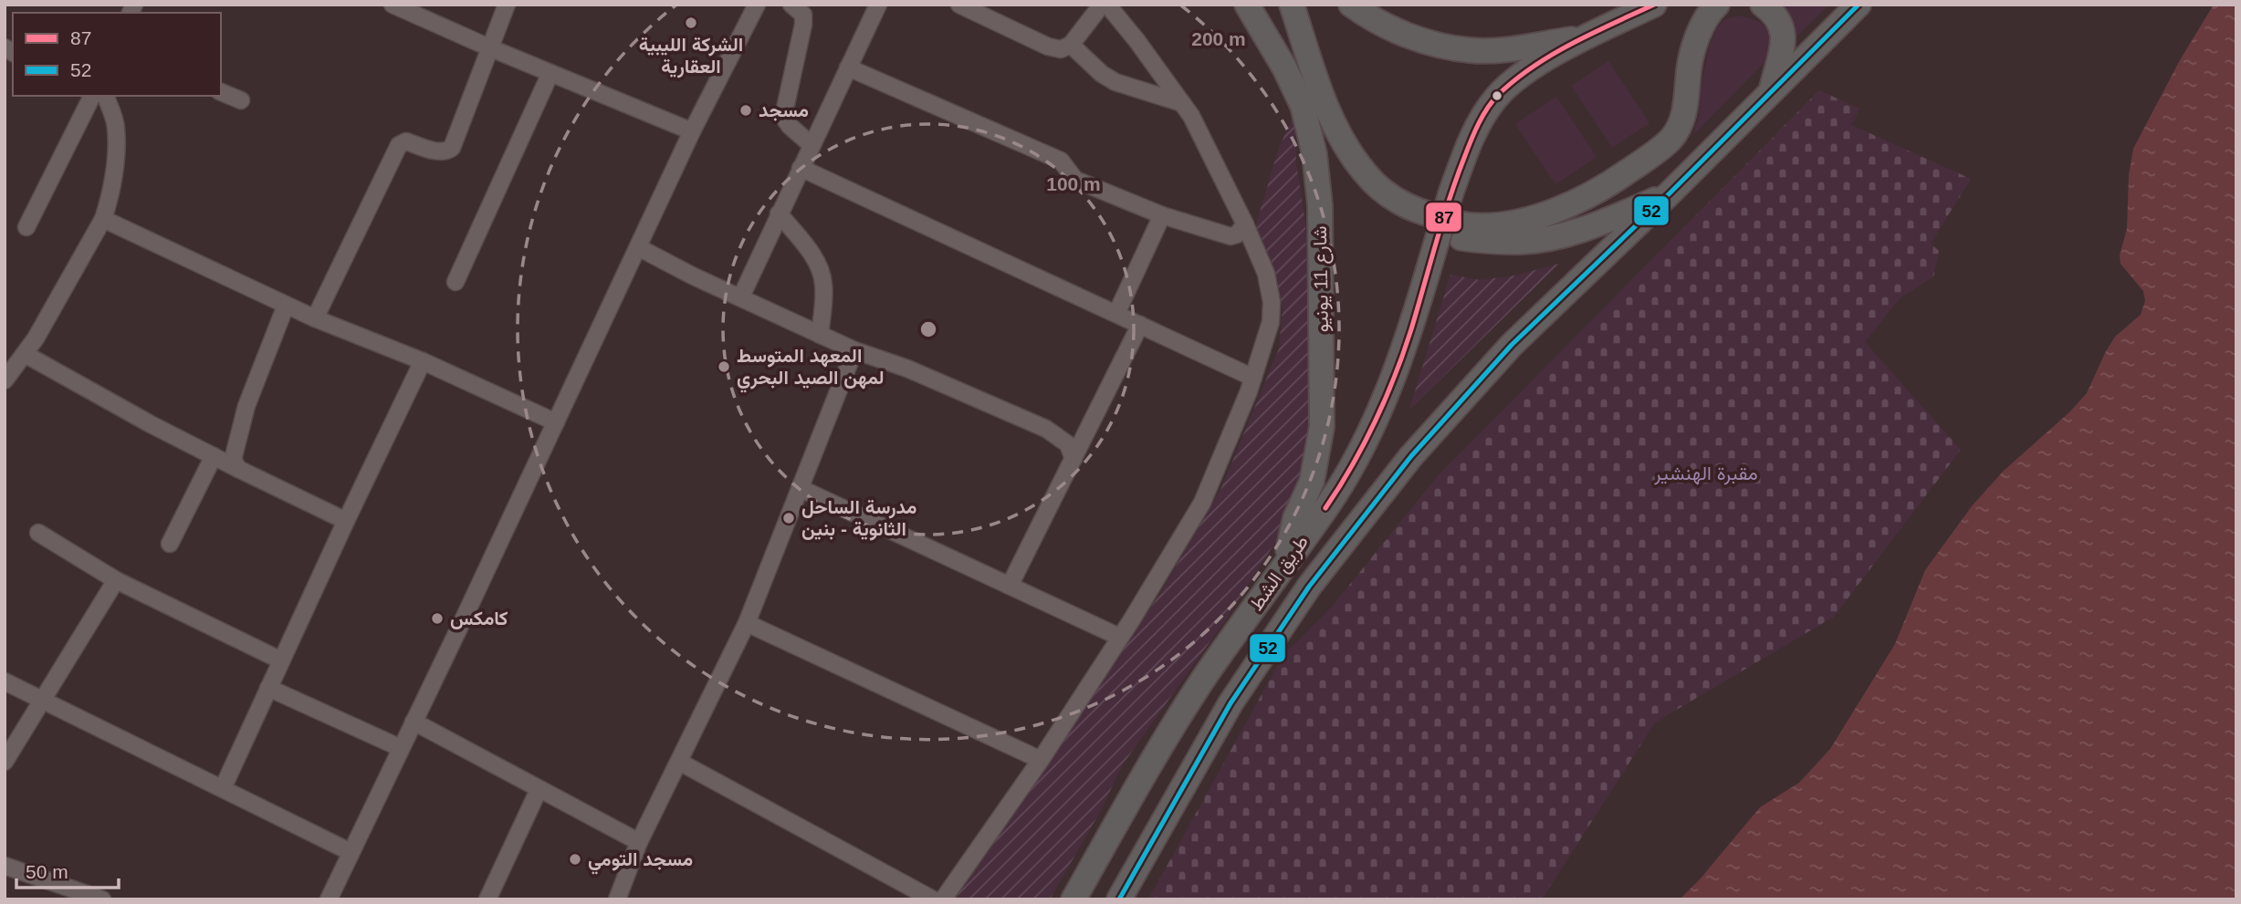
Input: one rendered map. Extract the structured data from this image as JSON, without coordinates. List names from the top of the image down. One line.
{"streets":{"highway":["شارع 11 يونيو","طريق الشط"]},"crossings":[["شارع 11 يونيو","طريق الشط"]],"parks":["مقبرة الهنشير"],"places":["الشركة الليبية العقارية","مسجد","المعهد المتوسط لمهن الصيد البحري","مدرسة الساحل الثانوية - بنين","كامكس","مسجد التومي"],"lines":["transit line 87","transit line 52"],"legend":["87","52"],"scale_bar":"50 m","rings":["200 m","100 m"]}
